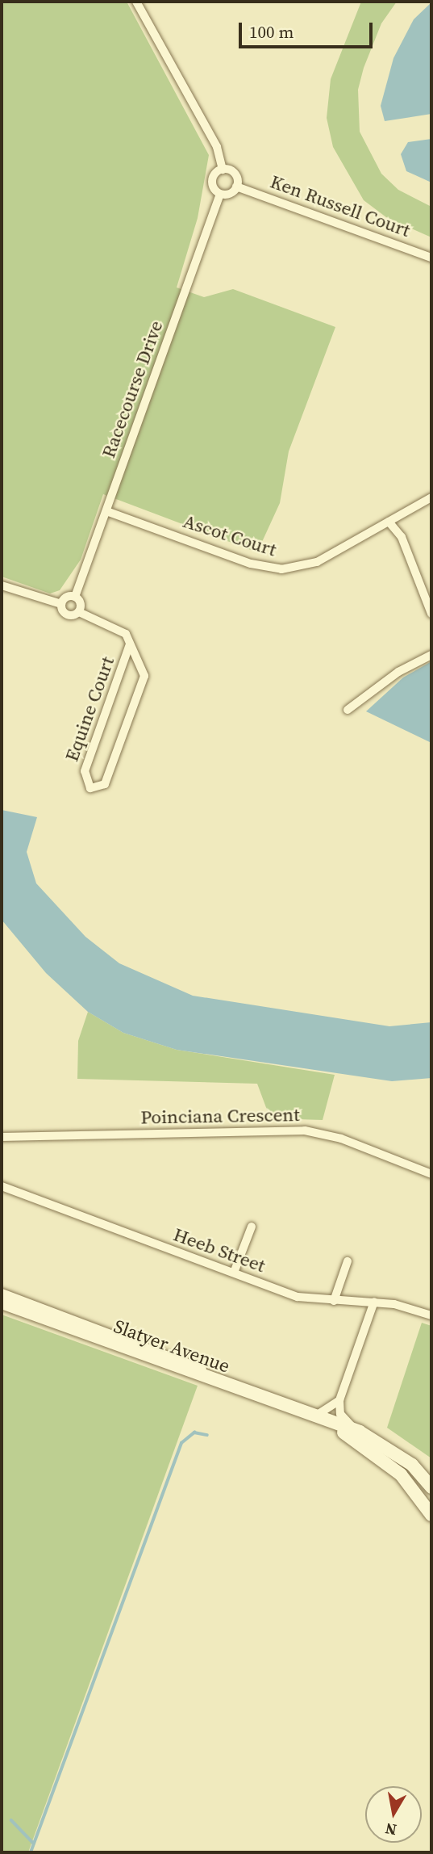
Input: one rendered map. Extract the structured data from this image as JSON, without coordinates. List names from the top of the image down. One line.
{"streets":{"main road":["Slatyer Avenue"],"street":["Ken Russell Court","Racecourse Drive","Ascot Court","Equine Court","Poinciana Crescent","Heeb Street"]},"crossings":[["Ken Russell Court","Racecourse Drive"],["Racecourse Drive","Ascot Court"]],"scale_bar":"100 m","north":"bottom"}
